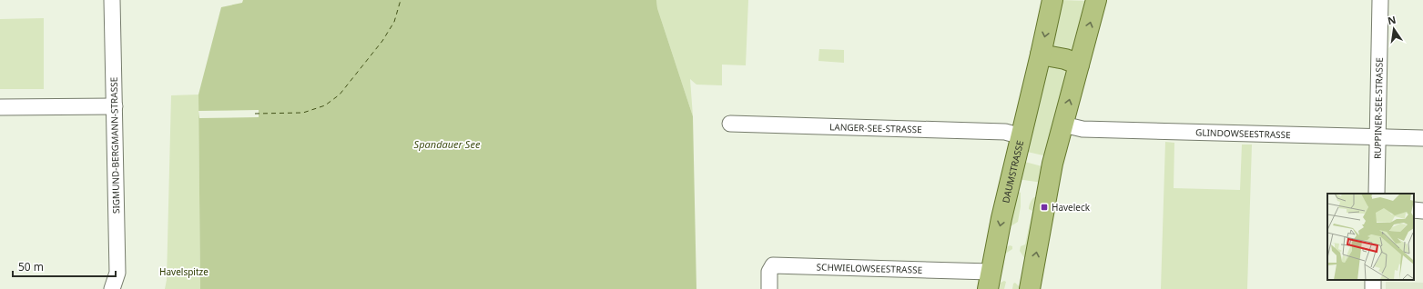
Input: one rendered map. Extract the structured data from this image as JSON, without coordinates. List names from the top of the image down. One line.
{"streets":{"main road":["DAUMSTRASSE"],"street":["RUPPINER-SEE-STRASSE","LANGER-SEE-STRASSE","GLINDOWSEESTRASSE","SIGMUND-BERGMANN-STRASSE","SCHWIELOWSEESTRASSE"]},"crossings":[["RUPPINER-SEE-STRASSE","GLINDOWSEESTRASSE"],["LANGER-SEE-STRASSE","DAUMSTRASSE"],["DAUMSTRASSE","SCHWIELOWSEESTRASSE"]],"water":["Spandauer See"],"parks":["Havelspitze"],"places":{"transit":["Haveleck"]},"scale_bar":"50 m","north":"top"}
